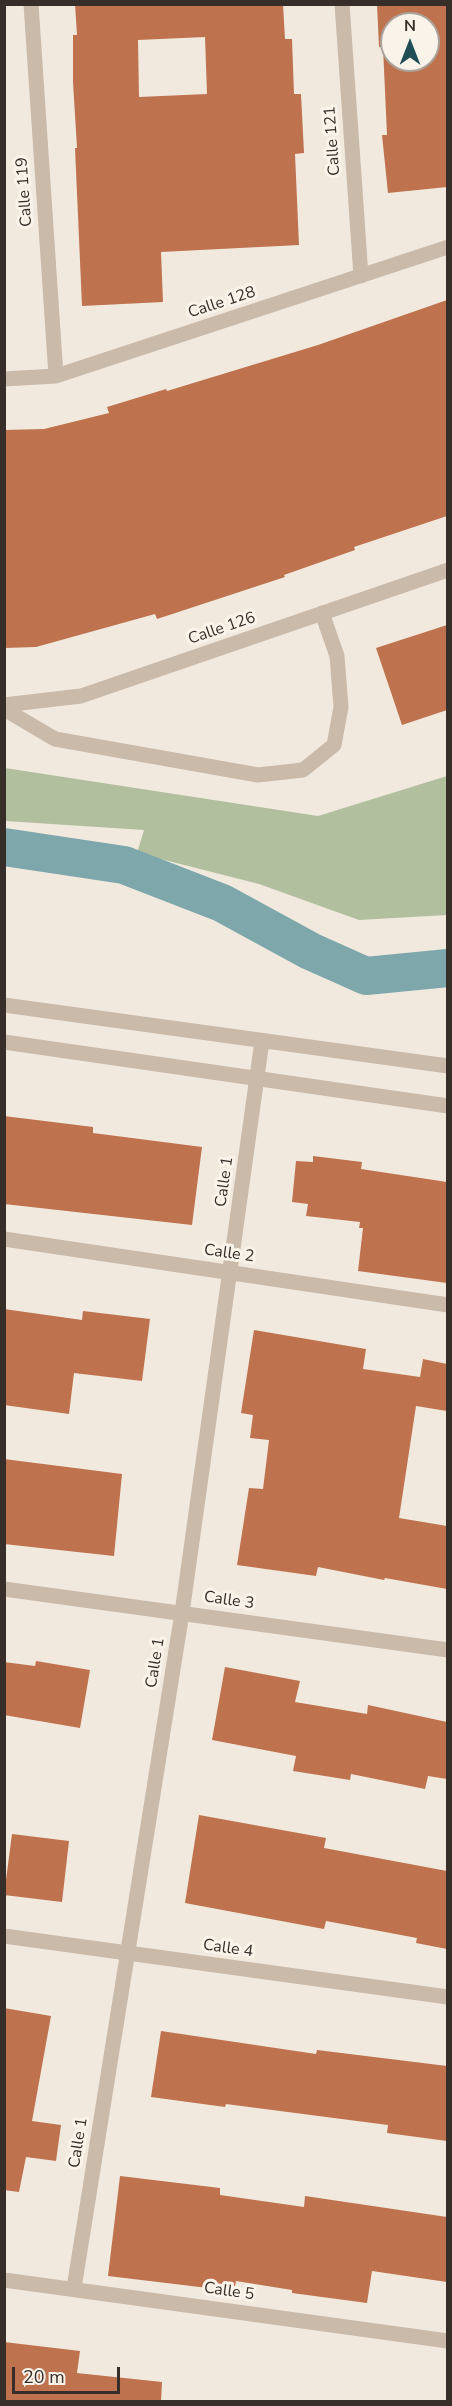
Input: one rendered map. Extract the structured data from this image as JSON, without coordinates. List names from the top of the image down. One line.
{"streets":{"street":["Calle 121","Calle 119","Calle 128","Calle 126","Calle 1","Calle 2","Calle 3","Calle 4","Calle 5"]},"crossings":[["Calle 121","Calle 128"],["Calle 119","Calle 128"],["Calle 1","Calle 2"],["Calle 1","Calle 3"],["Calle 1","Calle 4"],["Calle 1","Calle 5"]],"scale_bar":"20 m","north":"top"}
